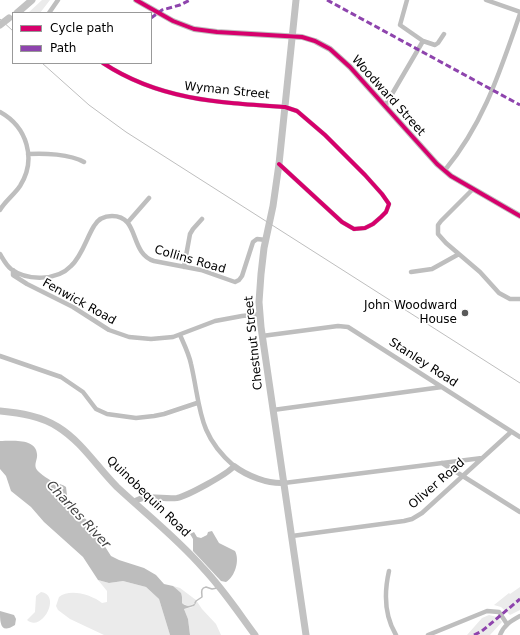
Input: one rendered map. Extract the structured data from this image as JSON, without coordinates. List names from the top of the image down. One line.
{"streets":{"main road":["Chestnut Street","Quinobequin Road"],"street":["Wyman Street","Woodward Street","Collins Road","Fenwick Road","Stanley Road","Oliver Road"]},"crossings":[["Wyman Street","Chestnut Street"],["Woodward Street","Chestnut Street"],["Collins Road","Chestnut Street"],["Fenwick Road","Chestnut Street"],["Chestnut Street","Stanley Road"],["Chestnut Street","Oliver Road"],["Stanley Road","Oliver Road"]],"water":["Charles River"],"places":["John Woodward House"],"legend":["Cycle path","Path"]}
